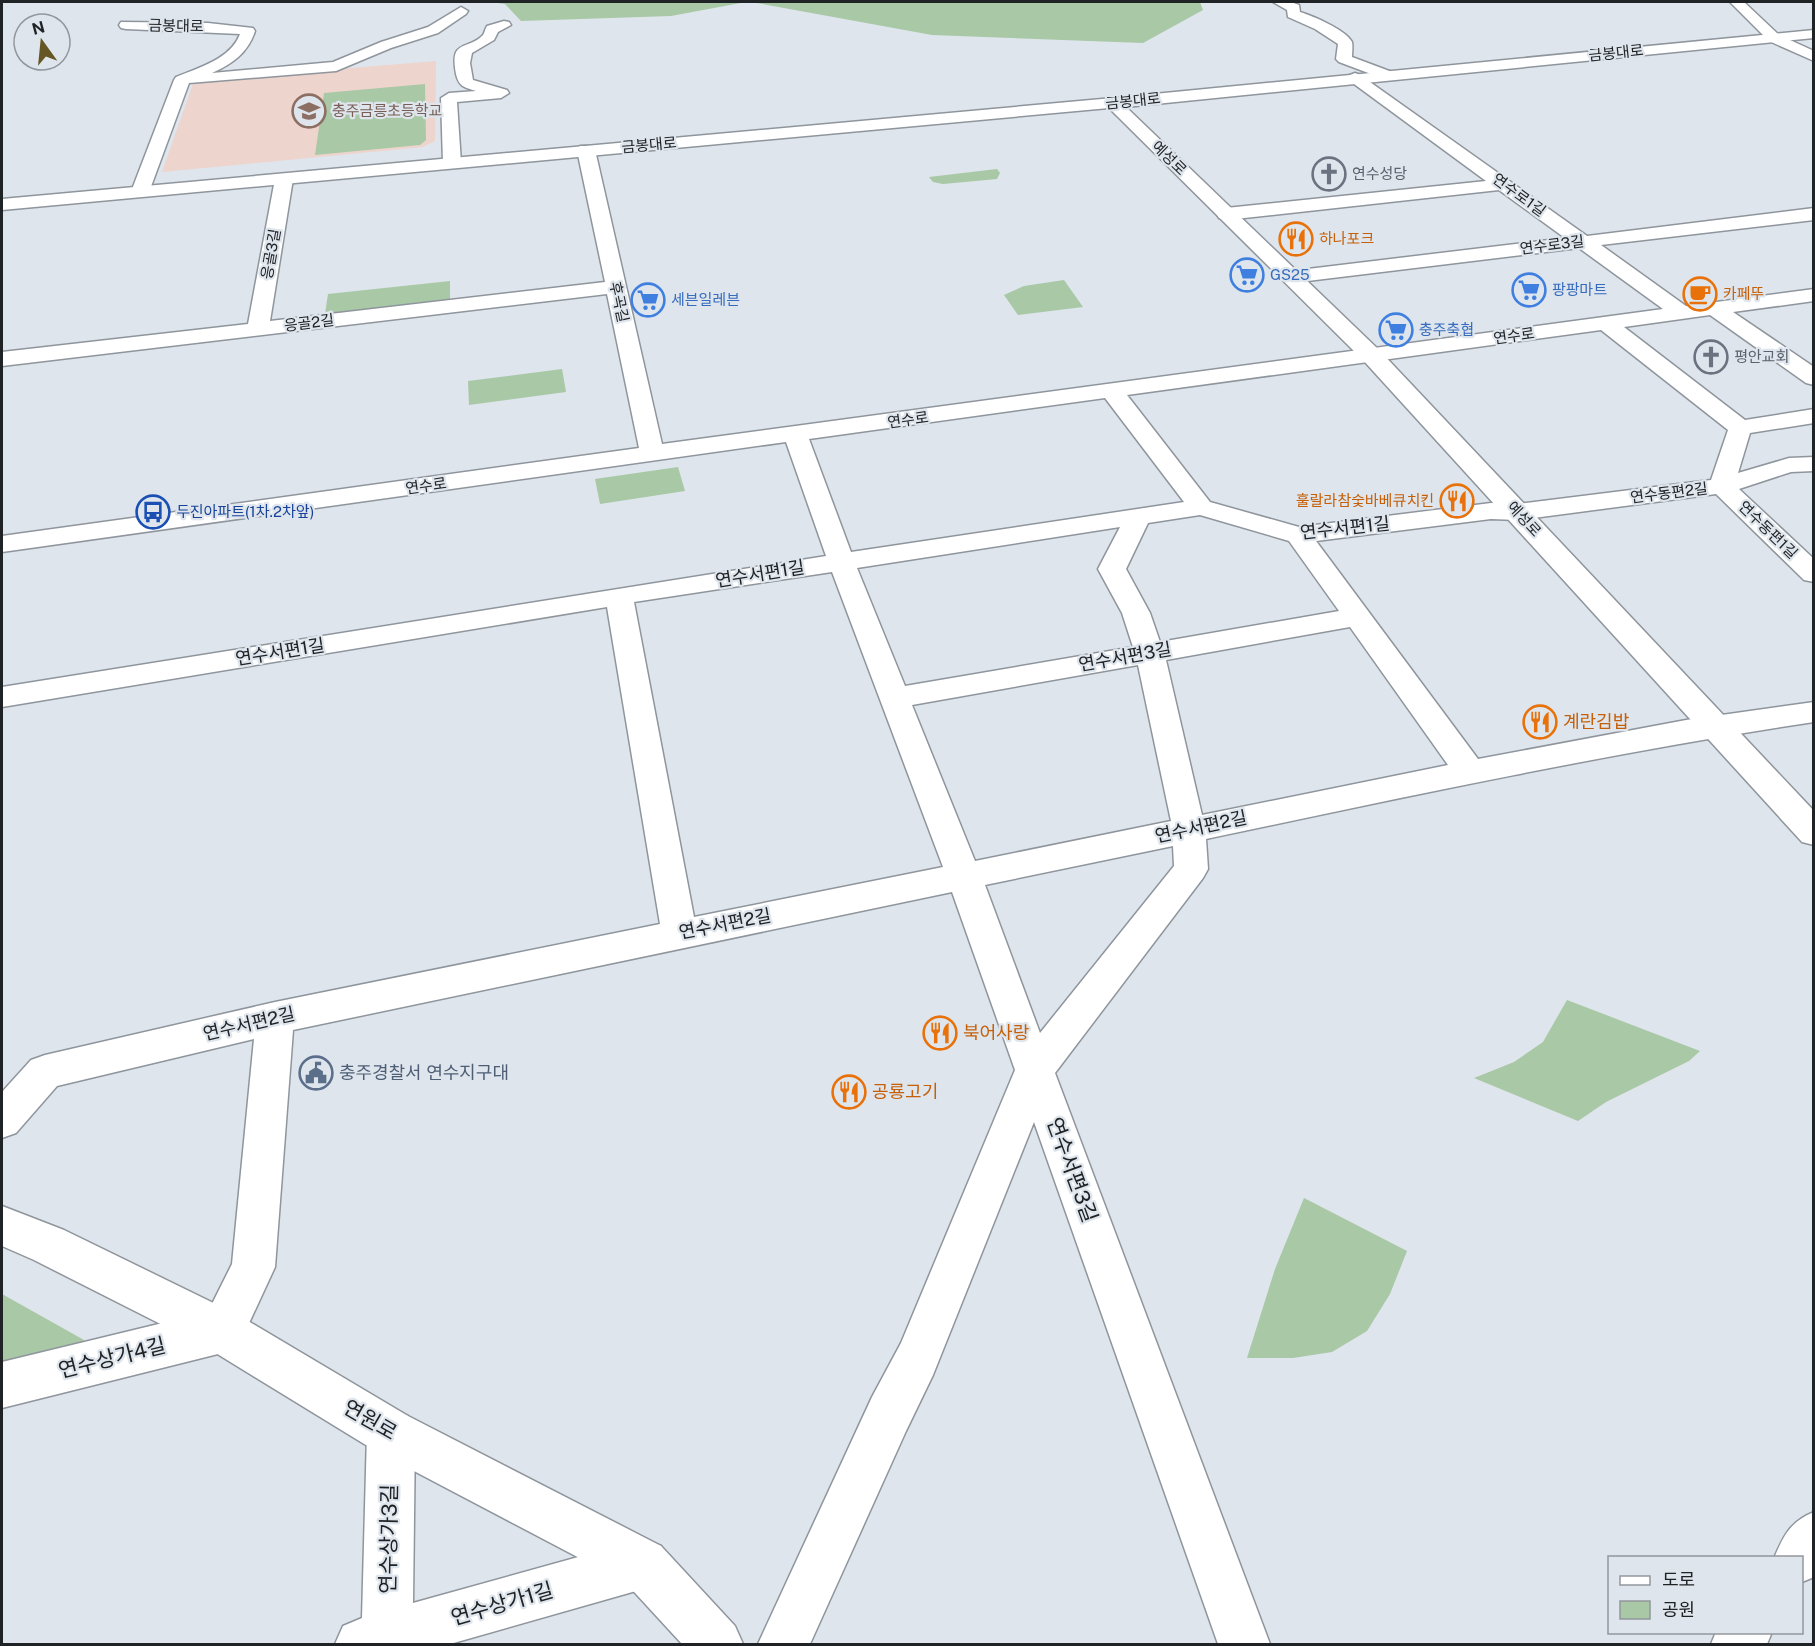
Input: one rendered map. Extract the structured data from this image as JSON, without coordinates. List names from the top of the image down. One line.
{"streets":{"street":["금봉대로","예성로","연수로1길","연수로3길","응골3길","후곡길","응골2길","연수로","연수동편2길","연수서편1길","연수동편1길","연수서편3길","연수서편2길","연수상가4길","연원로","연수상가3길","연수상가1길"]},"crossings":[["금봉대로","예성로"],["금봉대로","연수로1길"],["금봉대로","응골3길"],["금봉대로","후곡길"],["예성로","연수로3길"],["예성로","연수로"],["예성로","연수동편2길"],["예성로","연수서편1길"],["예성로","연수서편2길"],["연수로1길","연수로3길"],["연수로1길","연수로"],["응골3길","응골2길"],["후곡길","응골2길"],["후곡길","연수로"],["연수로","연수서편3길"],["연수동편2길","연수서편1길"],["연수동편2길","연수동편1길"],["연수서편1길","연수서편3길"],["연수서편3길","연수서편2길"],["연수상가4길","연원로"],["연원로","연수상가3길"],["연원로","연수상가1길"],["연수상가3길","연수상가1길"]],"places":{"school or university":["충주금릉초등학교"],"church":["연수성당","평안교회"],"restaurant":["하나포크","훌랄라참숯바베큐치킨","계란김밥","북어사랑","공룡고기"],"supermarket":["GS25","팡팡마트","세븐일레븐","충주축협"],"cafe":["카페뚜"],"bus stop":["두진아파트(1차.2차앞)"],"public building":["충주경찰서 연수지구대"]},"legend":["도로","공원"],"north":"top"}
